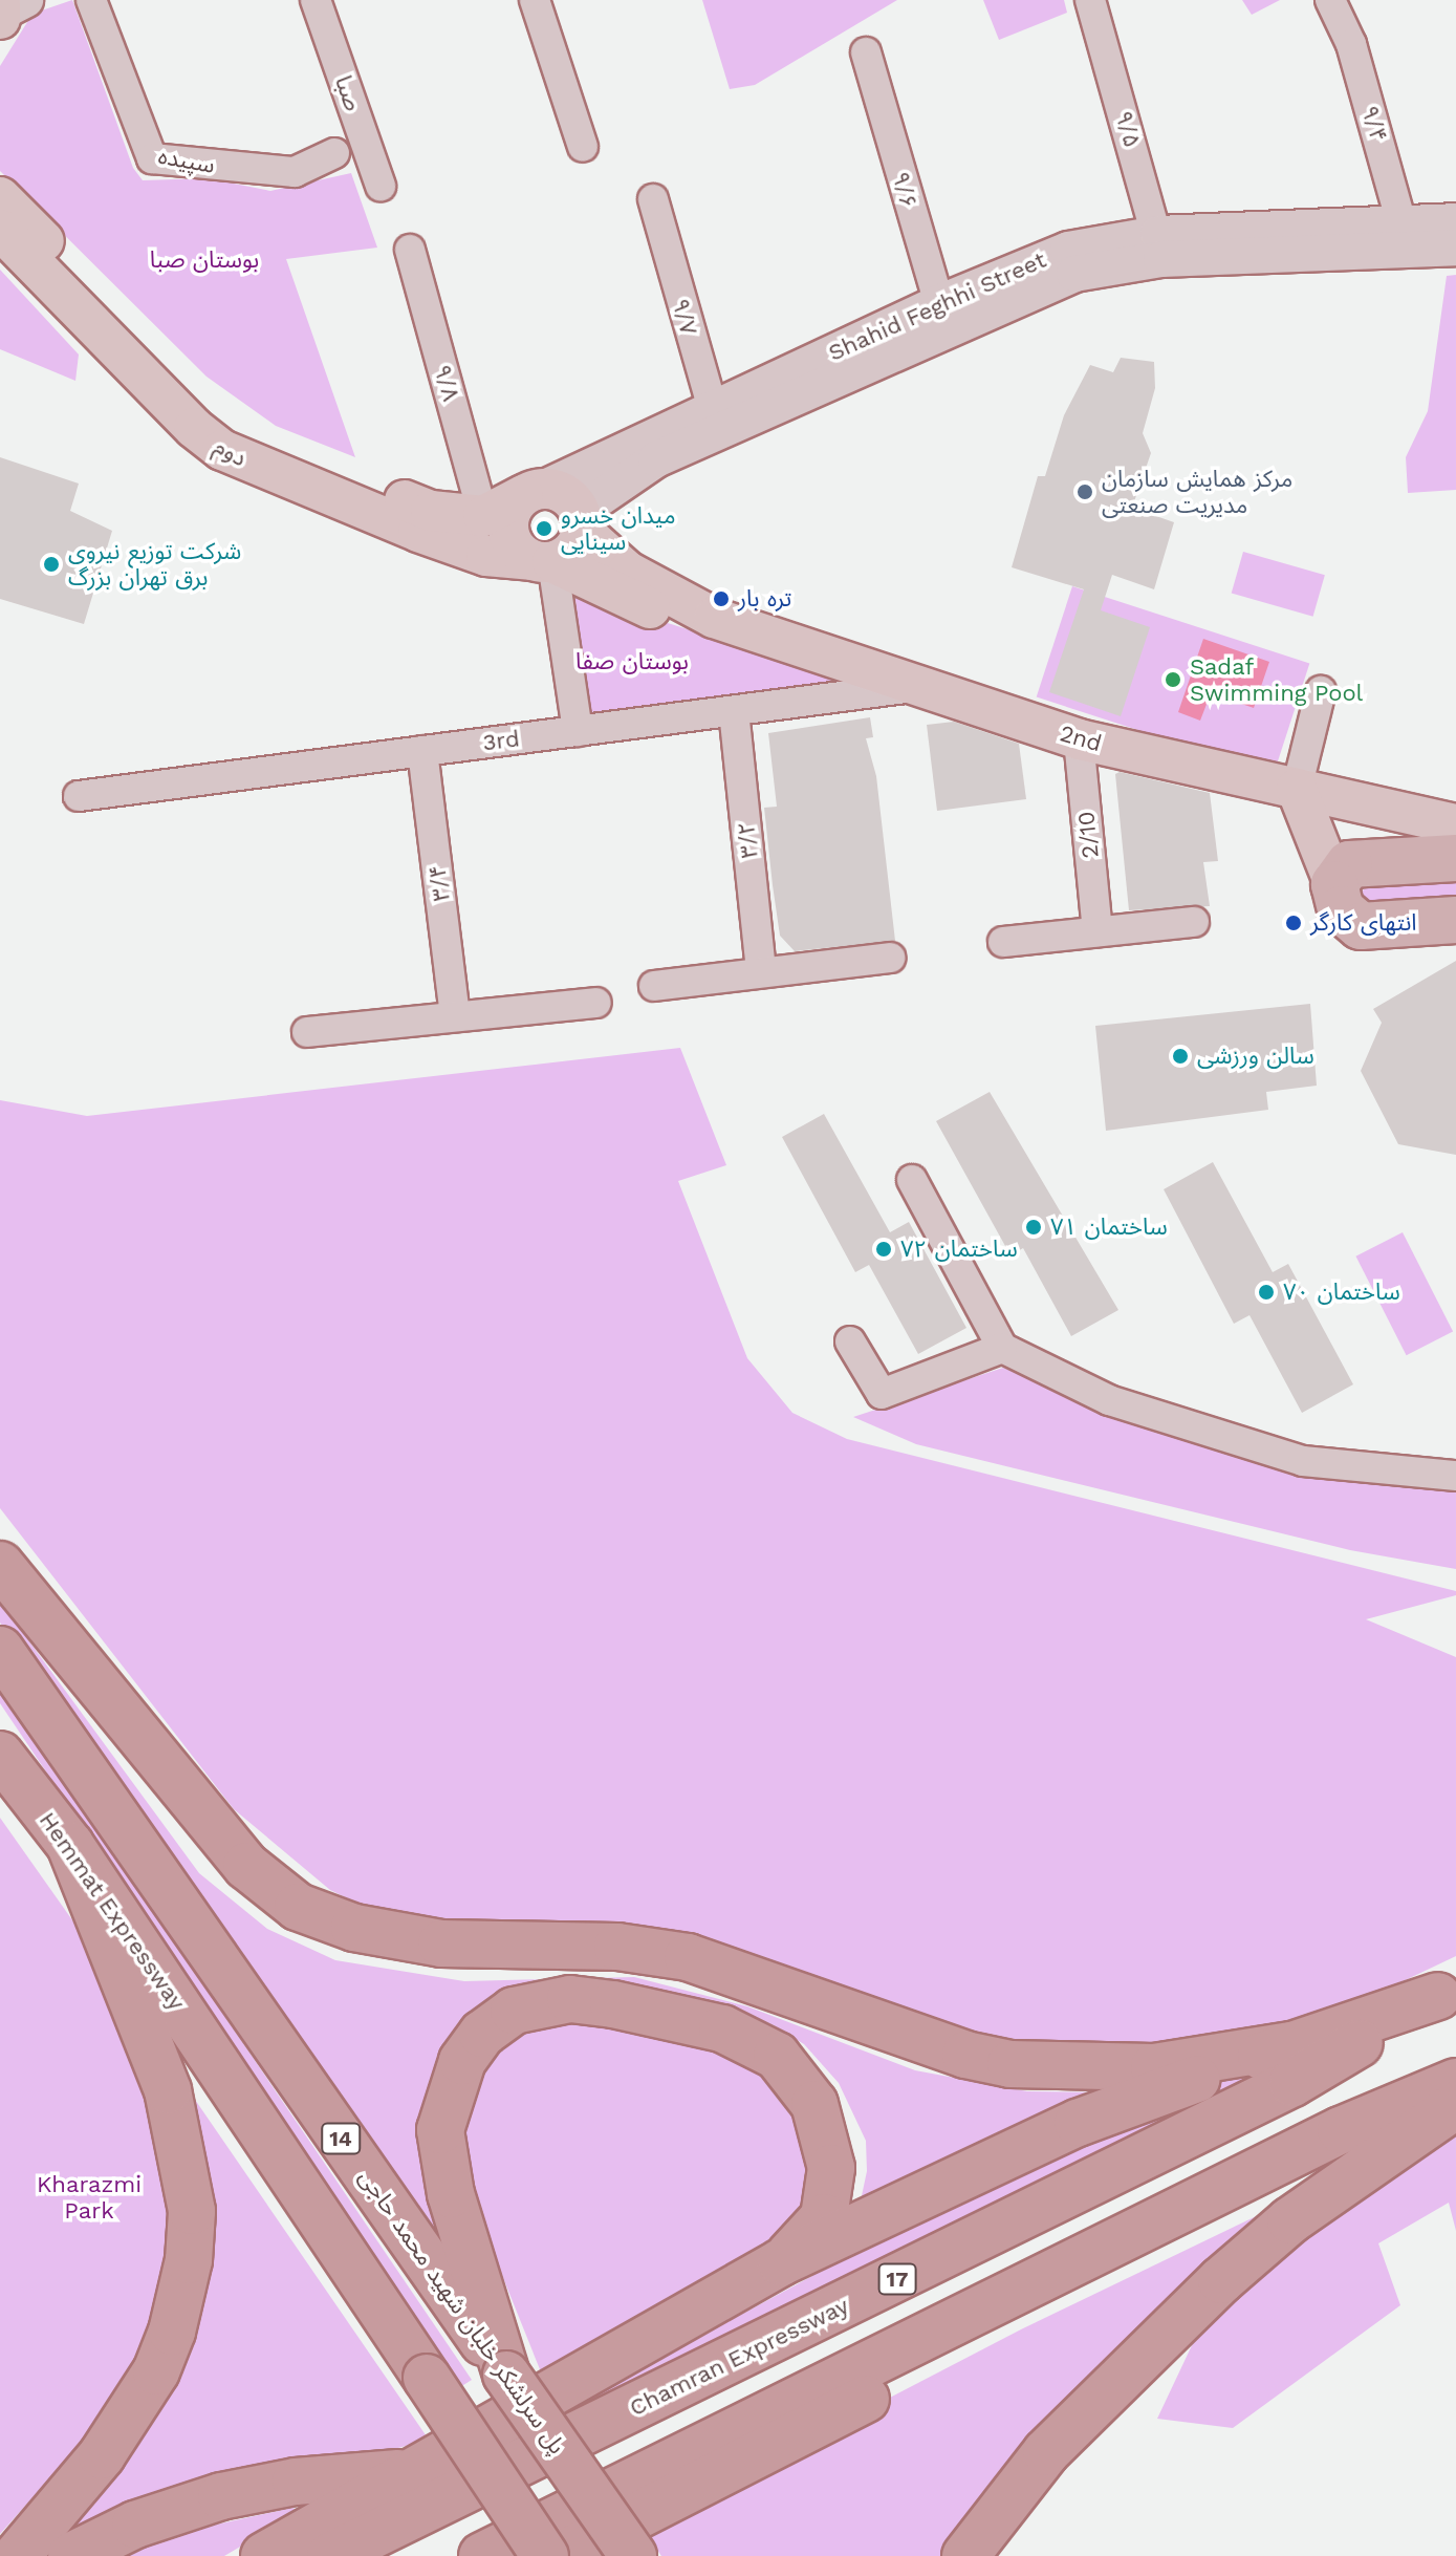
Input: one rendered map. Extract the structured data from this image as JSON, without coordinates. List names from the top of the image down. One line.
{"streets":{"highway":["Hemmat Expressway","14","17","پل سرلشکر خلبان شهید محمد حاجی","Chamran Expressway"],"main road":["دوم","2nd"],"street":["صبا","۹/۴","۹/۵","سپیده","۹/۶","Shahid Feghhi Street","۹/۷","۹/۸","3rd","2/10","۳/۲","۳/۴"]},"crossings":[["۹/۴","Shahid Feghhi Street"],["۹/۵","Shahid Feghhi Street"],["۹/۶","Shahid Feghhi Street"],["Shahid Feghhi Street","۹/۷"],["Shahid Feghhi Street","دوم"],["Shahid Feghhi Street","2nd"],["۹/۸","دوم"],["دوم","2nd"],["2nd","3rd"],["2nd","2/10"],["3rd","۳/۲"],["3rd","۳/۴"]],"parks":["بوستان صبا","بوستان صفا","Kharazmi Park"],"places":["مرکز همایش سازمان مدیریت صنعتی","میدان خسرو سینایی","شرکت توزیع نیروی برق تهران بزرگ","تره بار","Sadaf Swimming Pool","انتهای کارگر","سالن ورزشی","ساختمان ۷۱","ساختمان ۷۲","ساختمان ۷۰"]}
